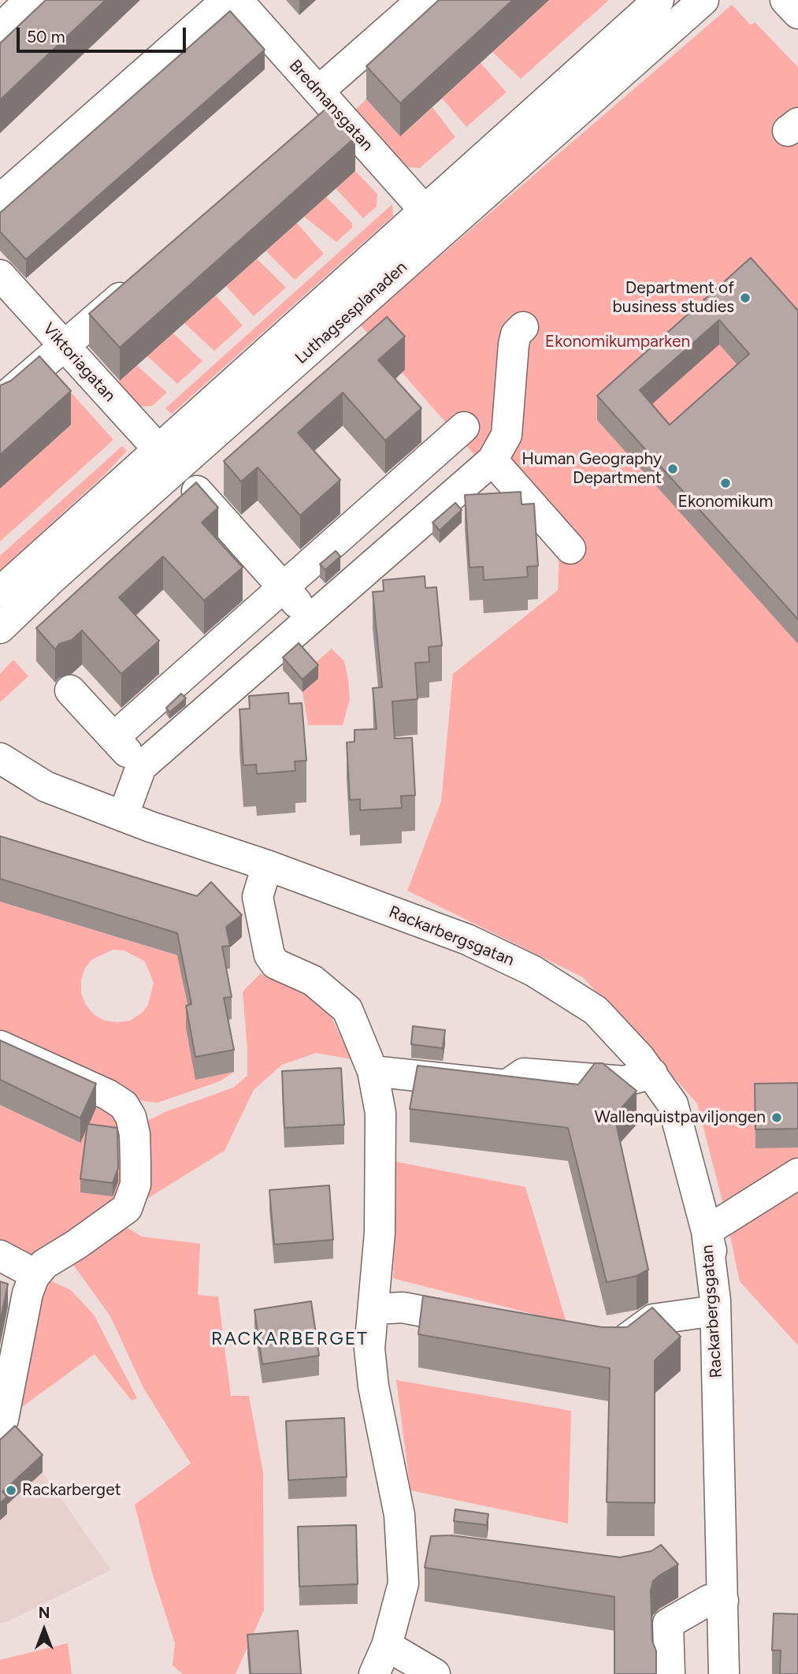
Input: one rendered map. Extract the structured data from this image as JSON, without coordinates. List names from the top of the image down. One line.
{"streets":{"street":["Bredmansgatan","Luthagsesplanaden","Viktoriagatan","Rackarbergsgatan"]},"crossings":[["Bredmansgatan","Luthagsesplanaden"],["Luthagsesplanaden","Viktoriagatan"]],"districts":["RACKARBERGET"],"parks":["Ekonomikumparken"],"places":["Department of business studies","Human Geography Department","Ekonomikum","Wallenquistpaviljongen","Rackarberget"],"scale_bar":"50 m","north":"top"}
